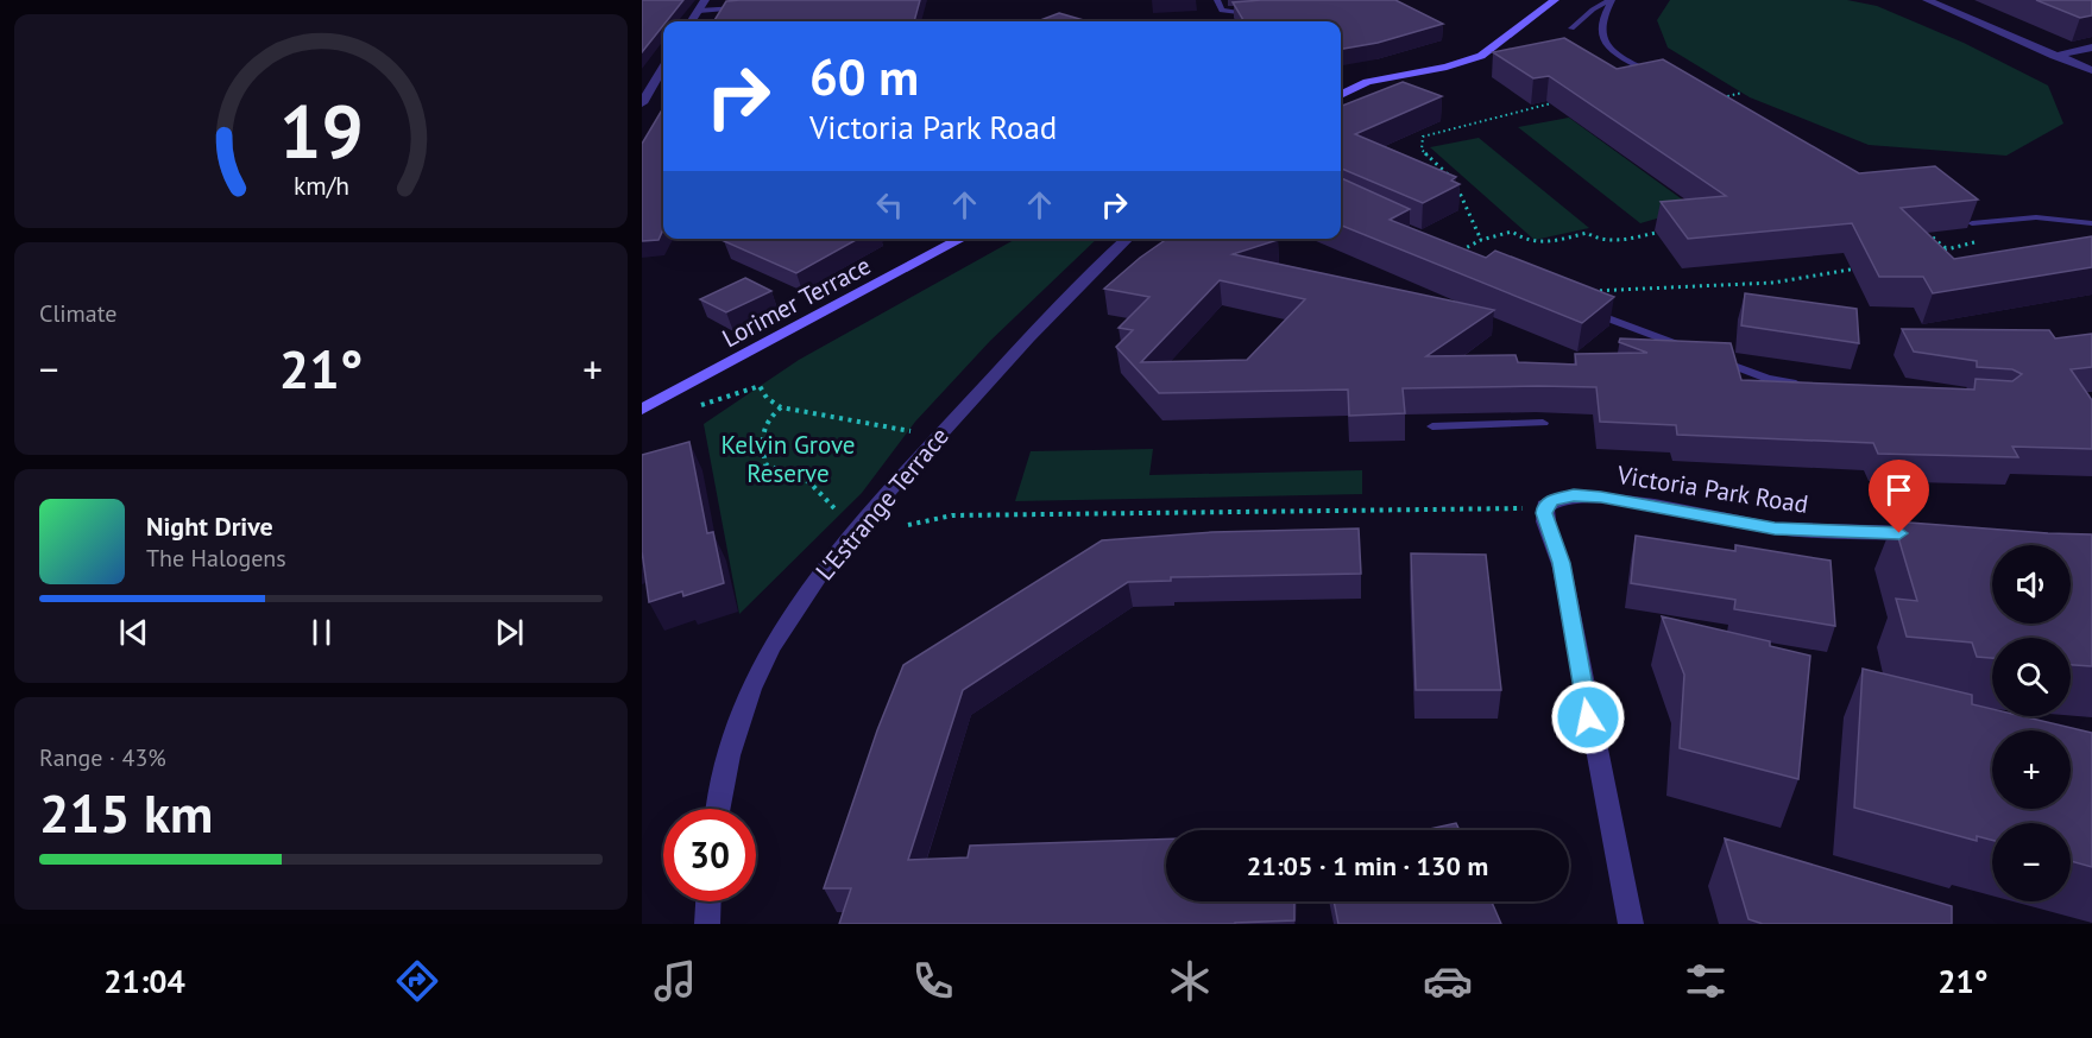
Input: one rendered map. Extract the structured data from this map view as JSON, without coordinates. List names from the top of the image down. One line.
{"streets":{"street":["Lorimer Terrace","Victoria Park Road","L'Estrange Terrace"]},"parks":["Kelvin Grove Reserve"],"page":{"turn":["60 m","Victoria Park Road"],"tile":["Climate",["Range · 43%","215 km"]],"heat":["−","21°","+"],"song":["Night Drive","The Halogens"],"map_buttons":["+","−"],"limit":"30","trip":"21:05 · 1 min · 130 m","tabs":["21:04","21°"],"gauge":["19","km/h"]}}
